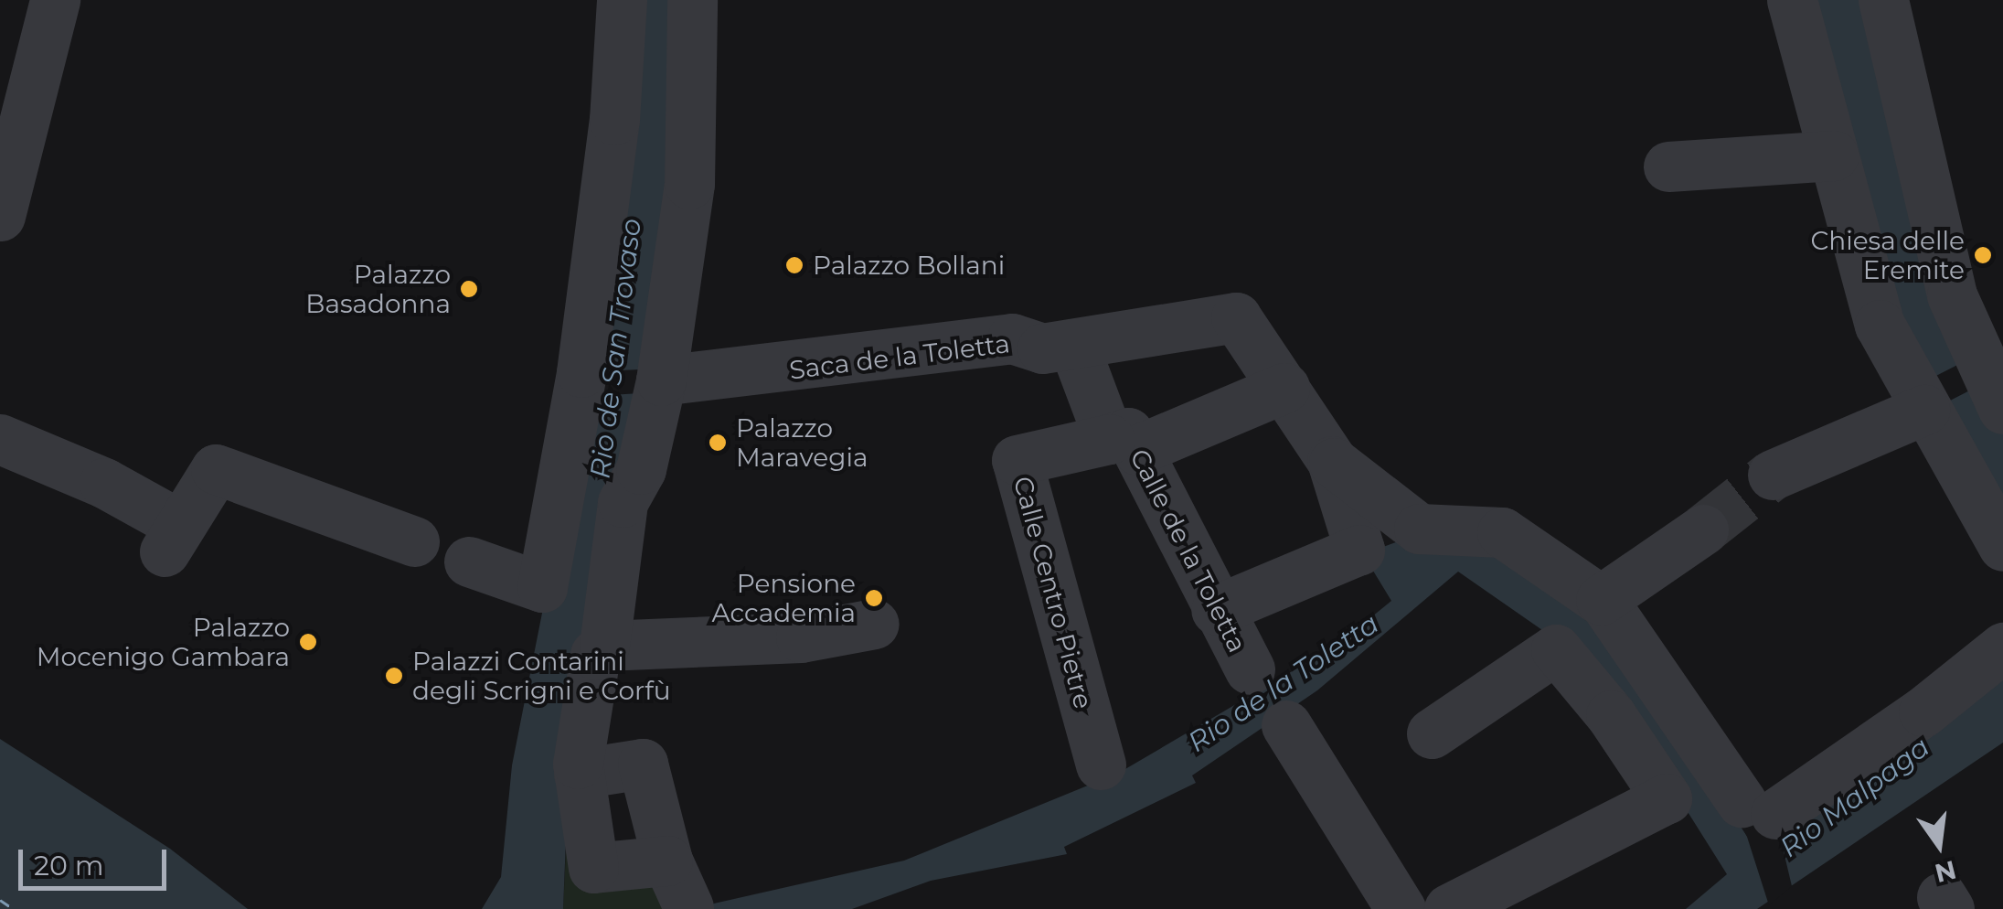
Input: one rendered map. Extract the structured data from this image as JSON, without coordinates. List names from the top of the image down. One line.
{"streets":{"street":["Saca de la Toletta","Calle de la Toletta","Calle Centro Pietre"]},"crossings":[["Saca de la Toletta","Calle de la Toletta"],["Calle de la Toletta","Calle Centro Pietre"]],"water":["Rio de San Trovaso","Rio de la Toletta","Rio Malpaga"],"places":["Chiesa delle Eremite","Palazzo Bollani","Palazzo Basadonna","Palazzo Maravegia","Pensione Accademia","Palazzo Mocenigo Gambara","Palazzi Contarini degli Scrigni e Corfù"],"scale_bar":"20 m","north":"bottom"}
